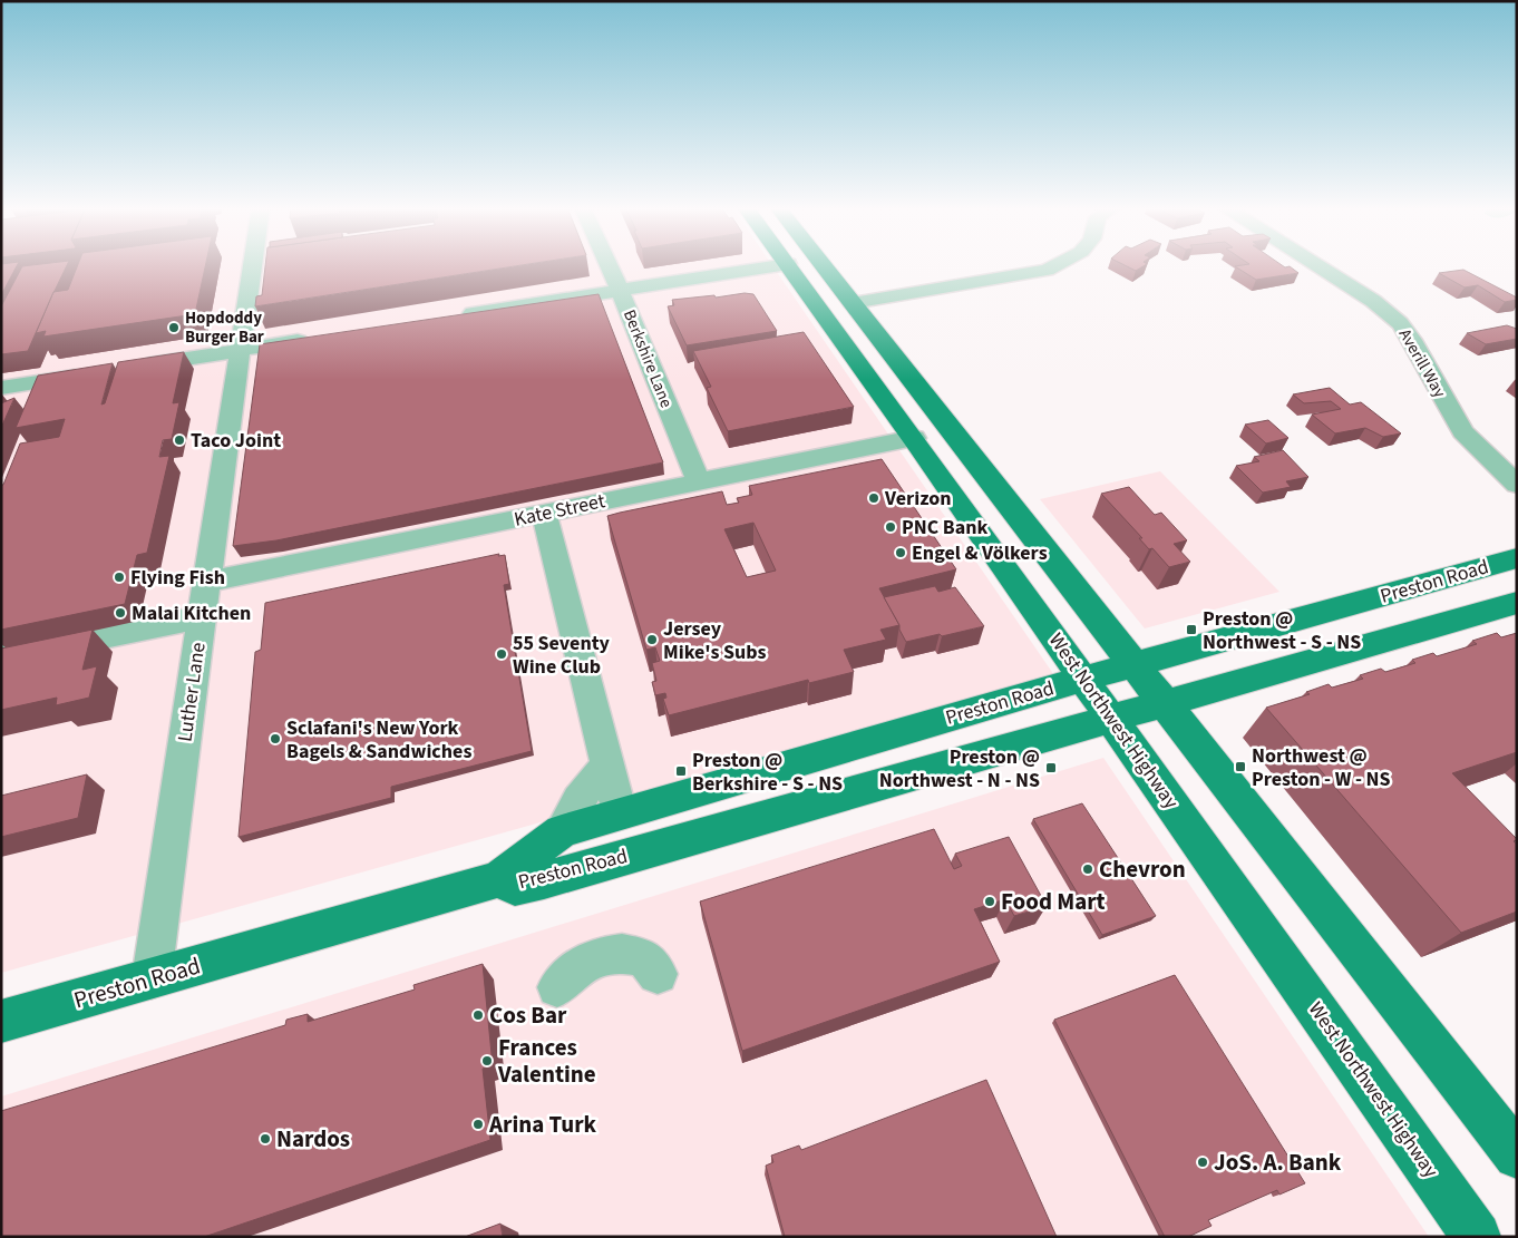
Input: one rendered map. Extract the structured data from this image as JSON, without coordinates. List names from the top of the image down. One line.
{"streets":{"main road":["Preston Road","West Northwest Highway"],"street":["Berkshire Lane","Averill Way","Kate Street","Luther Lane"]},"crossings":[["Berkshire Lane","Kate Street"],["Kate Street","Luther Lane"],["Kate Street","West Northwest Highway"],["Preston Road","Luther Lane"],["Preston Road","West Northwest Highway"]],"places":{"other":["Hopdoddy Burger Bar","Taco Joint","Verizon","PNC Bank","Engel & Völkers","Flying Fish","Malai Kitchen","Jersey Mike's Subs","55 Seventy Wine Club","Sclafani's New York Bagels & Sandwiches","Chevron","Food Mart","Cos Bar","Frances Valentine","Arina Turk","Nardos","JoS. A. Bank"],"transit":["Preston @ Northwest - S - NS","Northwest @ Preston - W - NS","Preston @ Northwest - N - NS","Preston @ Berkshire - S - NS"]}}
